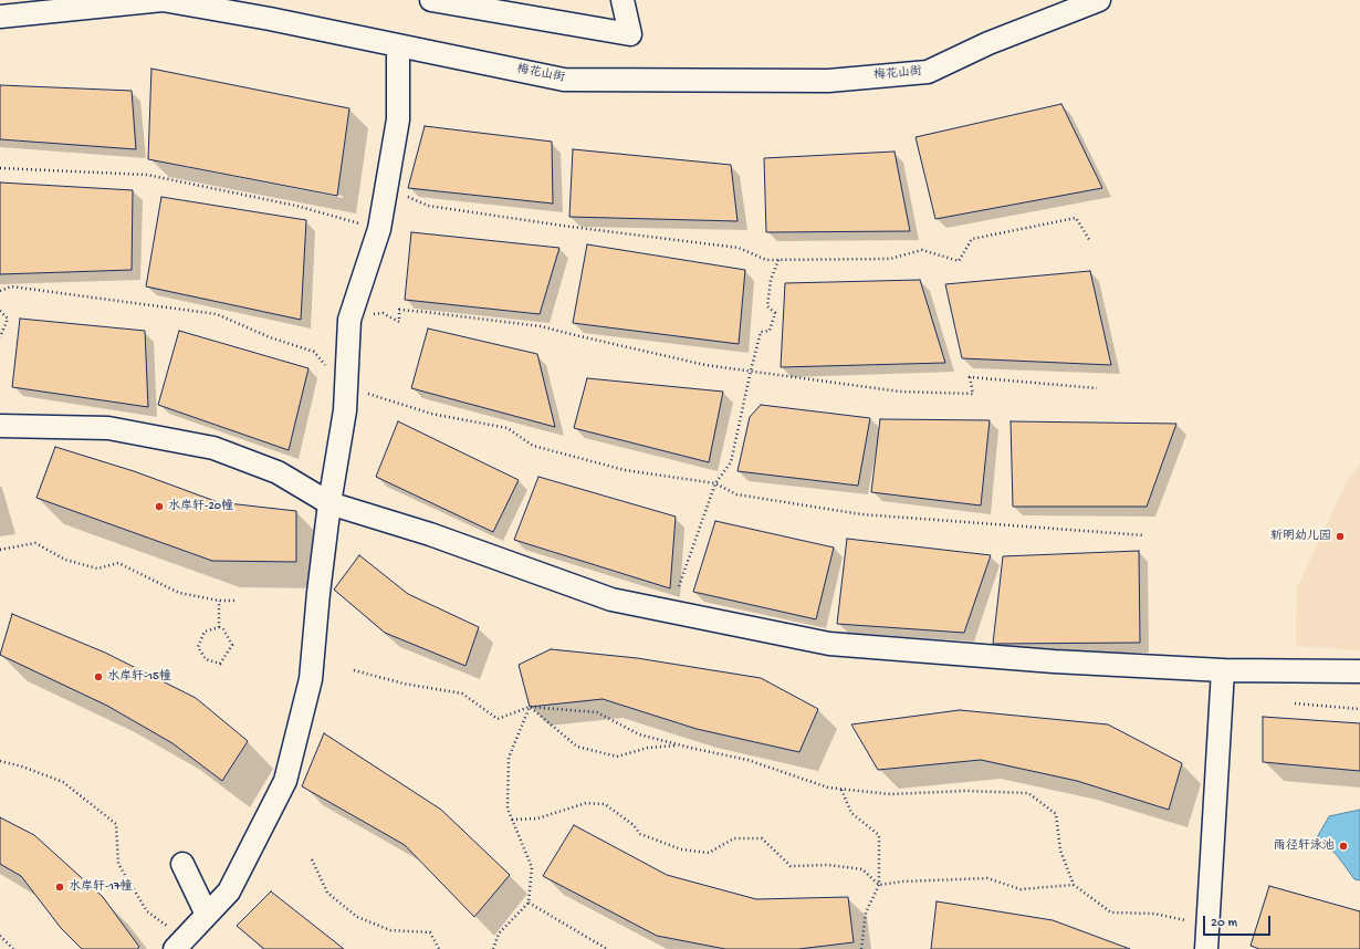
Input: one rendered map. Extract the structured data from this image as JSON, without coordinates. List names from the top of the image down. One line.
{"streets":{"street":["梅花山街"]},"places":["水岸轩-20幢","新明幼儿园","水岸轩-15幢","雨径轩泳池","水岸轩-17幢"],"scale_bar":"20 m"}
